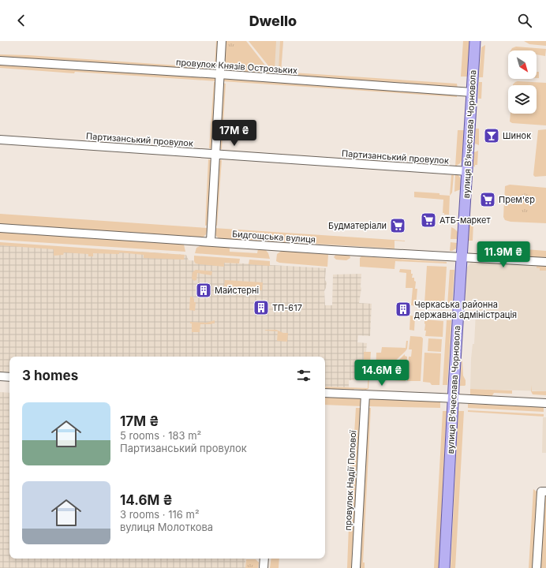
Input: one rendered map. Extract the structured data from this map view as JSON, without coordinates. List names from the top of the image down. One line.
{"streets":{"main road":["вулиця Вʼячеслава Чорновола"],"street":["провулок Князів Острозьких","Партизанський провулок","Бидгощська вулиця","провулок Надії Попової"]},"crossings":[["провулок Князів Острозьких","вулиця Вʼячеслава Чорновола"],["вулиця Вʼячеслава Чорновола","Партизанський провулок"],["вулиця Вʼячеслава Чорновола","Бидгощська вулиця"]],"places":{"bar":["Шинок"],"supermarket":["Прем'єр","АТБ-маркет","Будматеріали"],"building":["Майстерні","ТП-617","Черкаська районна державна адміністрація"]},"north":"bottom right","page":{"header":"Dwello","price":["17M ₴","11.9M ₴","14.6M ₴"],"heading":"3 homes","list":[{"name":"17M ₴","note":"5 rooms · 183 m² · Партизанський провулок"},{"name":"14.6M ₴","note":"3 rooms · 116 m² · вулиця Молоткова"}]}}
